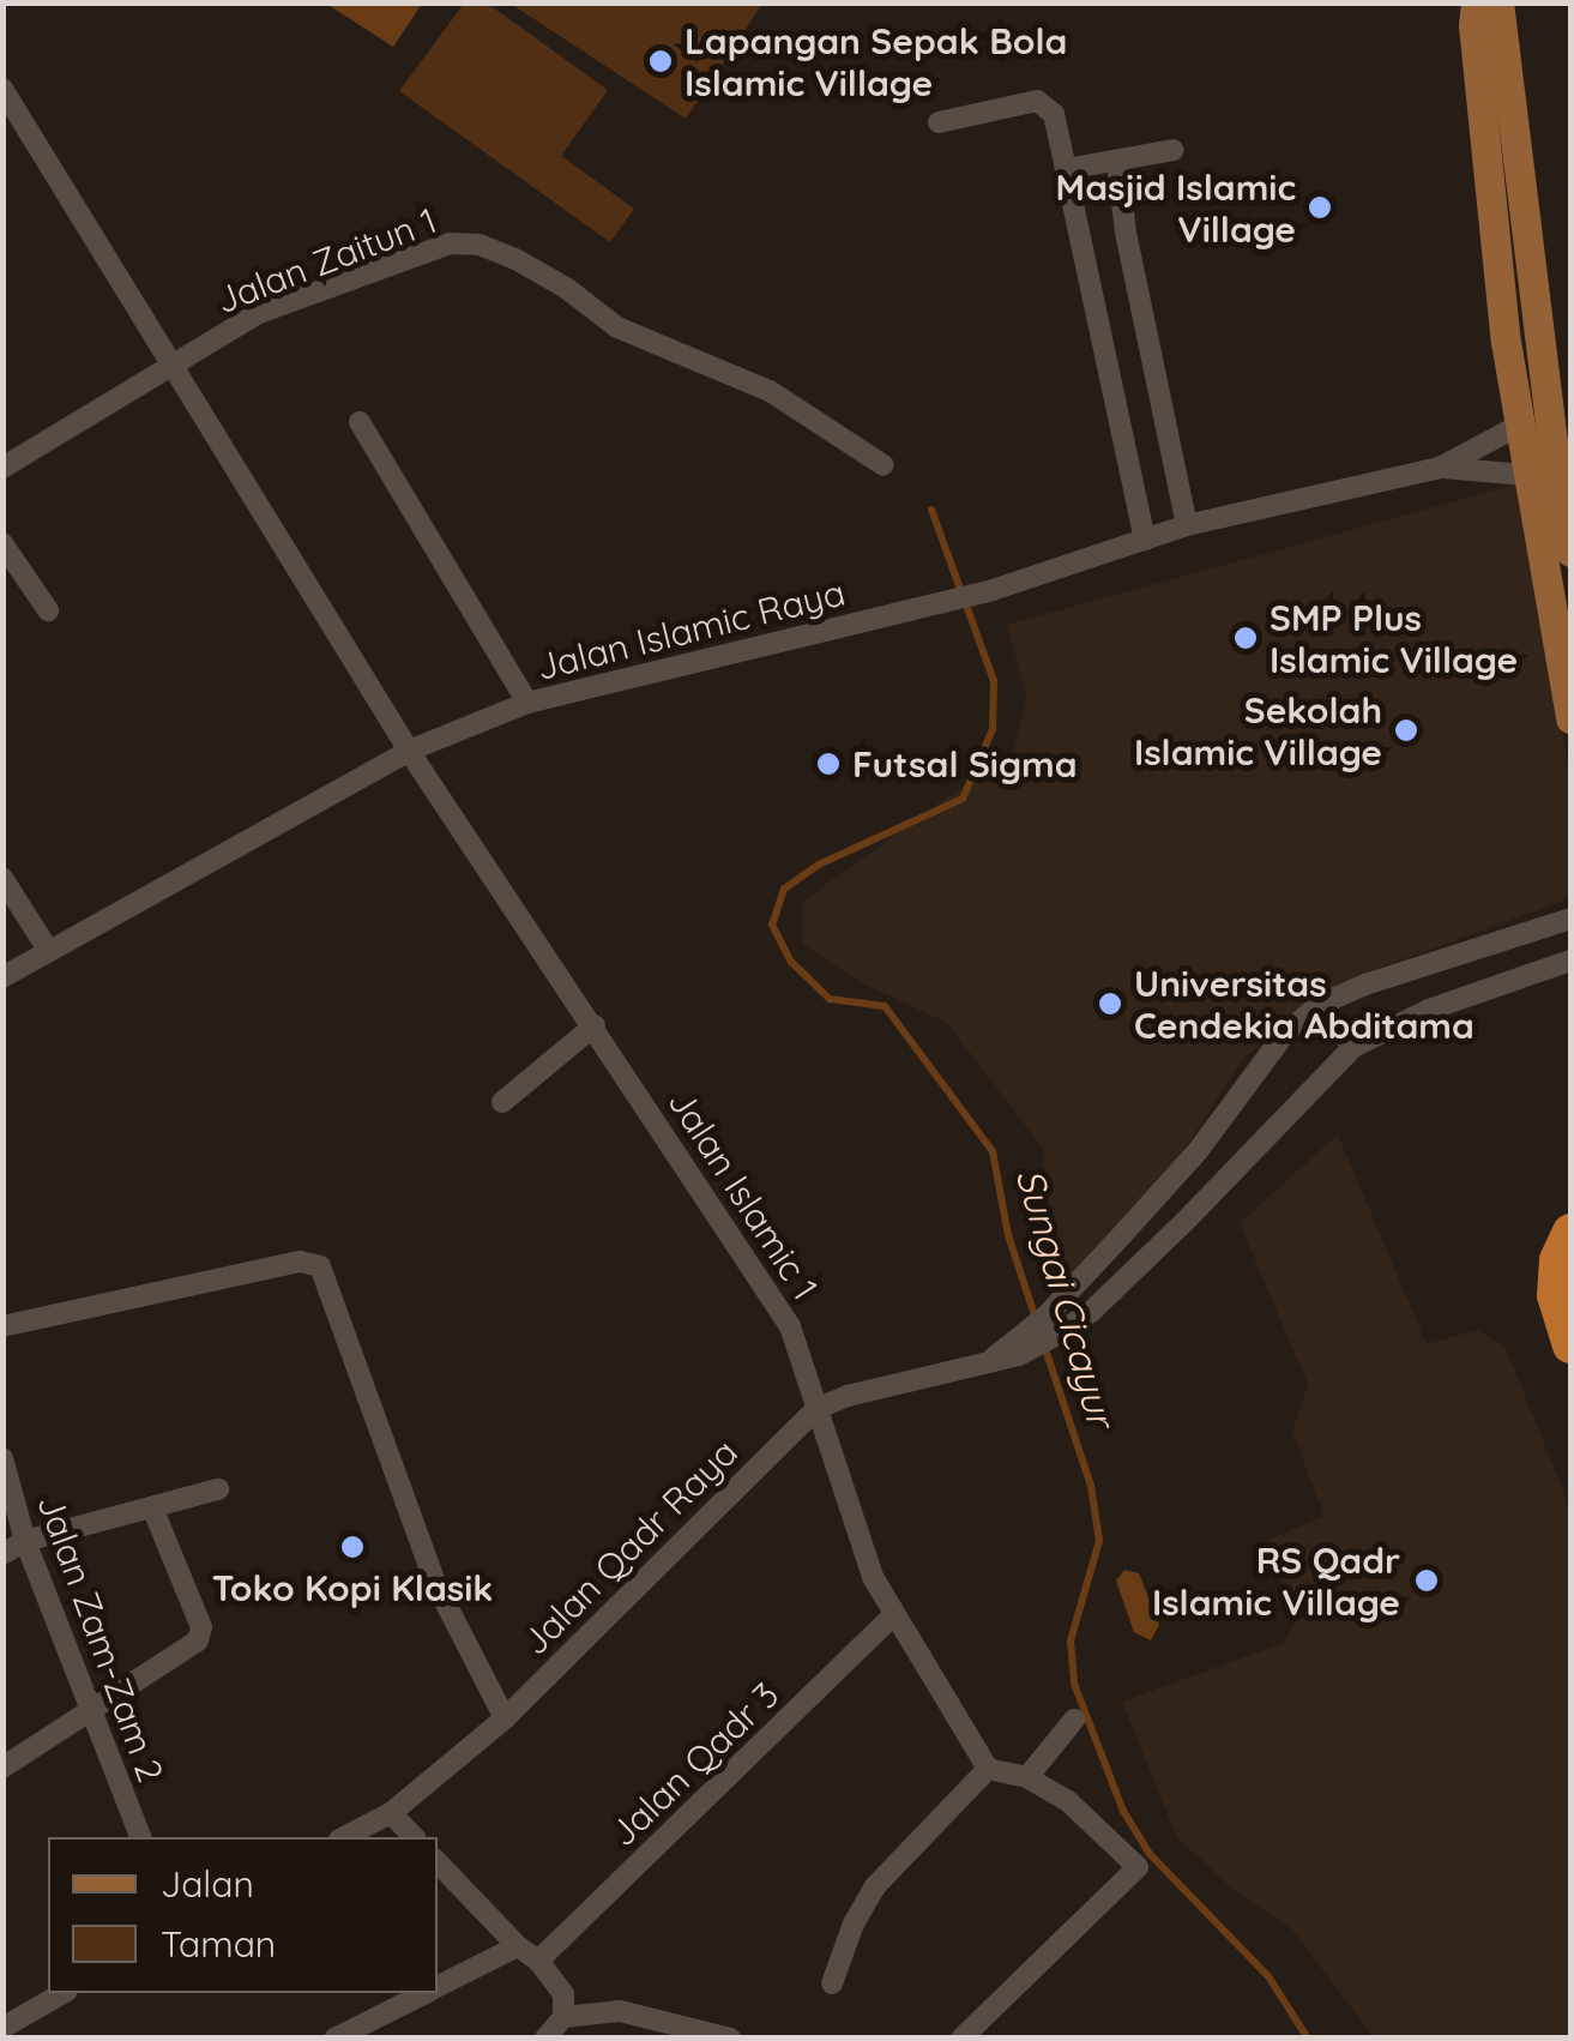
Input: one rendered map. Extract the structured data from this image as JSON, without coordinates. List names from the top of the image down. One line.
{"streets":{"street":["Jalan Zaitun 1","Jalan Islamic Raya","Jalan Islamic 1","Jalan Qadr Raya","Jalan Zam-Zam 2","Jalan Qadr 3"]},"crossings":[["Jalan Islamic 1","Jalan Qadr Raya"],["Jalan Islamic 1","Jalan Qadr 3"]],"water":["Sungai Cicayur"],"places":["Lapangan Sepak Bola Islamic Village","Masjid Islamic Village","SMP Plus Islamic Village","Sekolah Islamic Village","Futsal Sigma","Universitas Cendekia Abditama","Toko Kopi Klasik","RS Qadr Islamic Village"],"legend":["Jalan","Taman"]}
